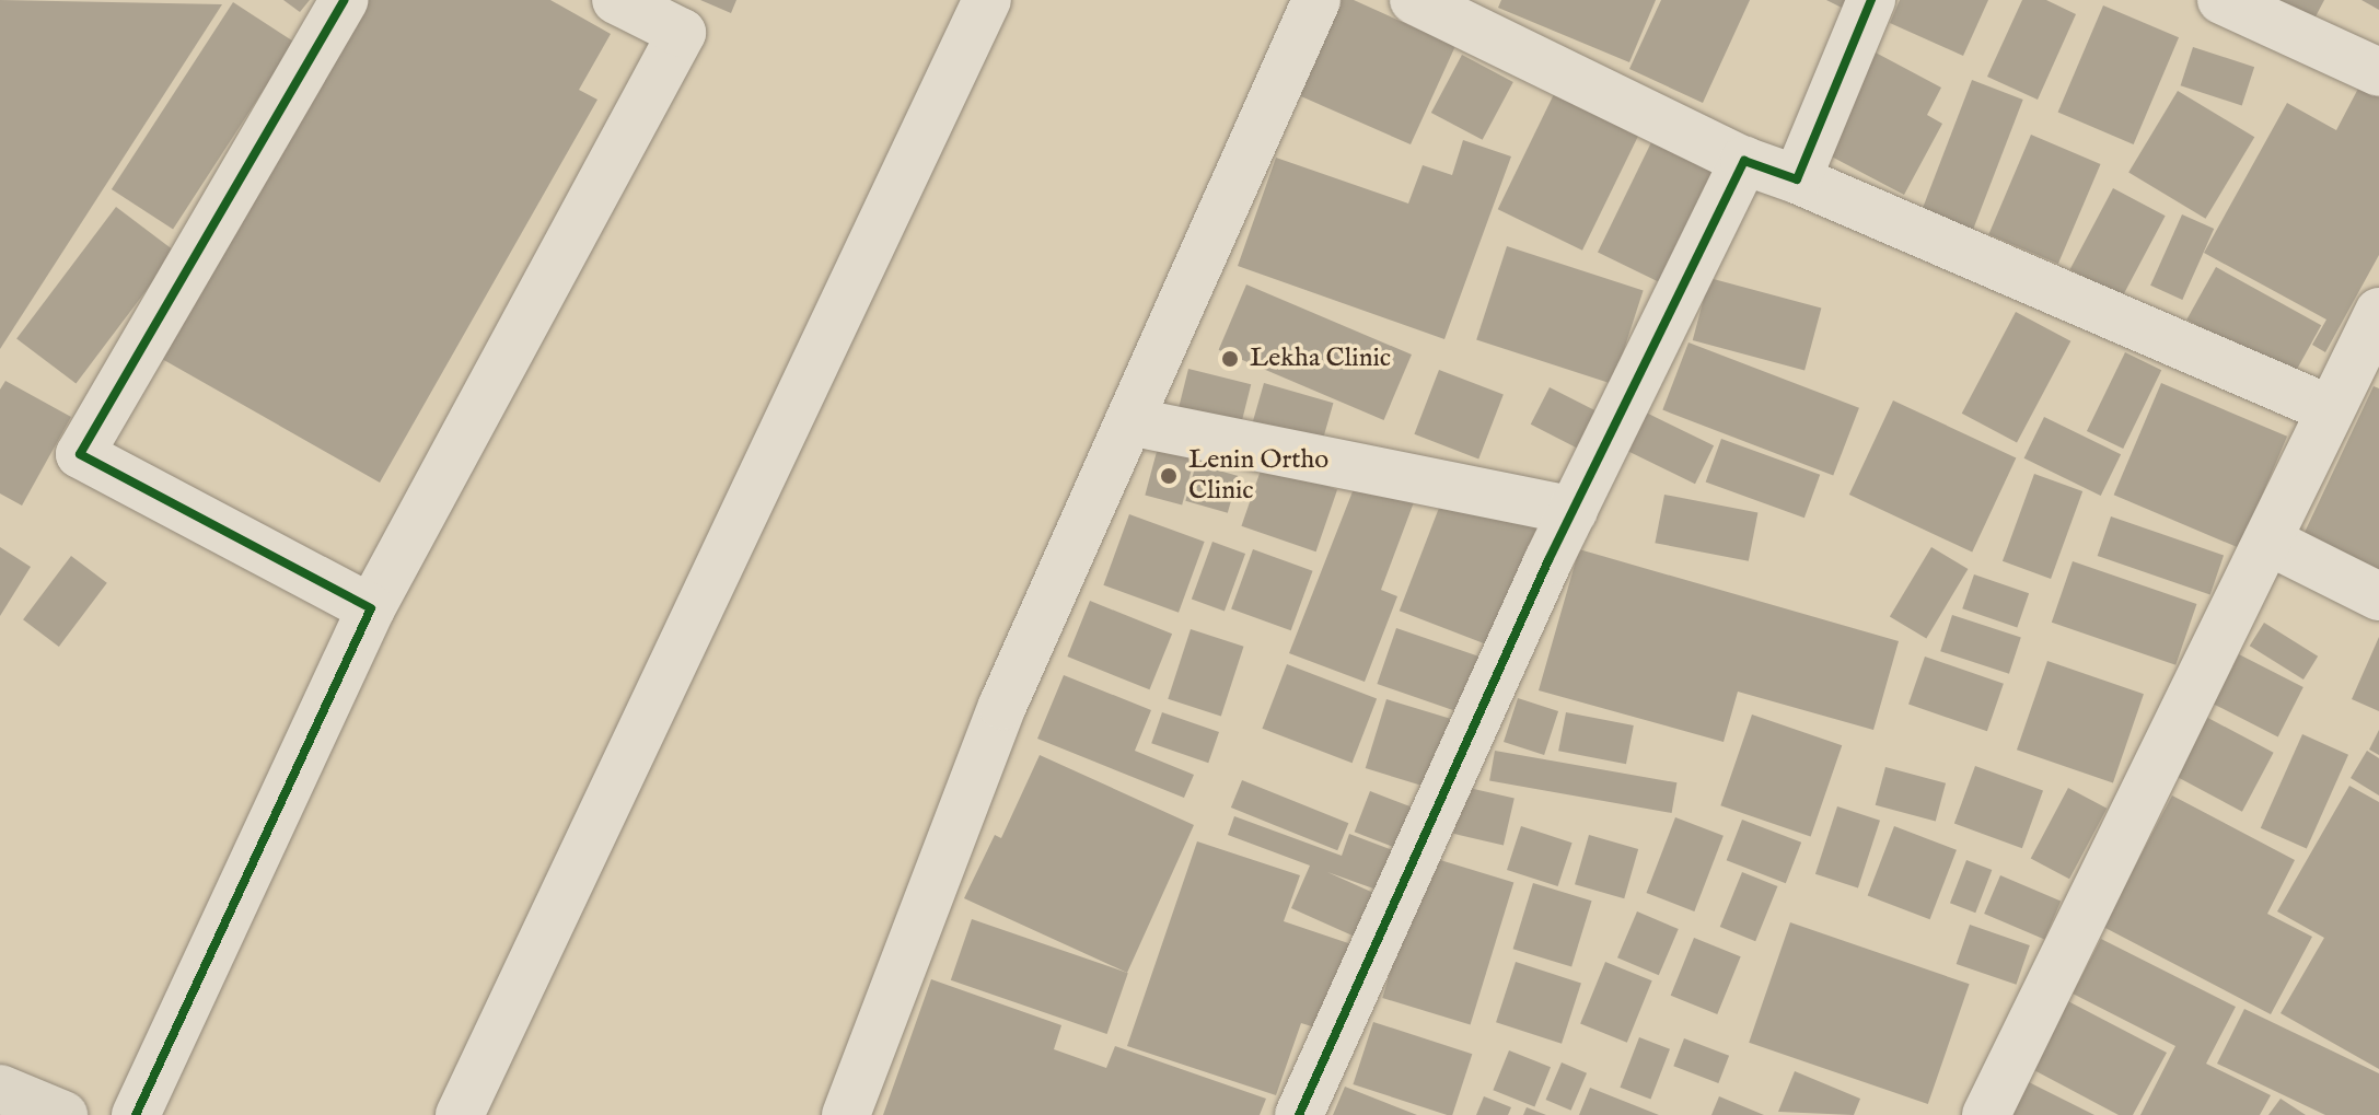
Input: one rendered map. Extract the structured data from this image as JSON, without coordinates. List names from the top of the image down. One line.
{"places":["Lekha Clinic","Lenin Ortho Clinic"]}
